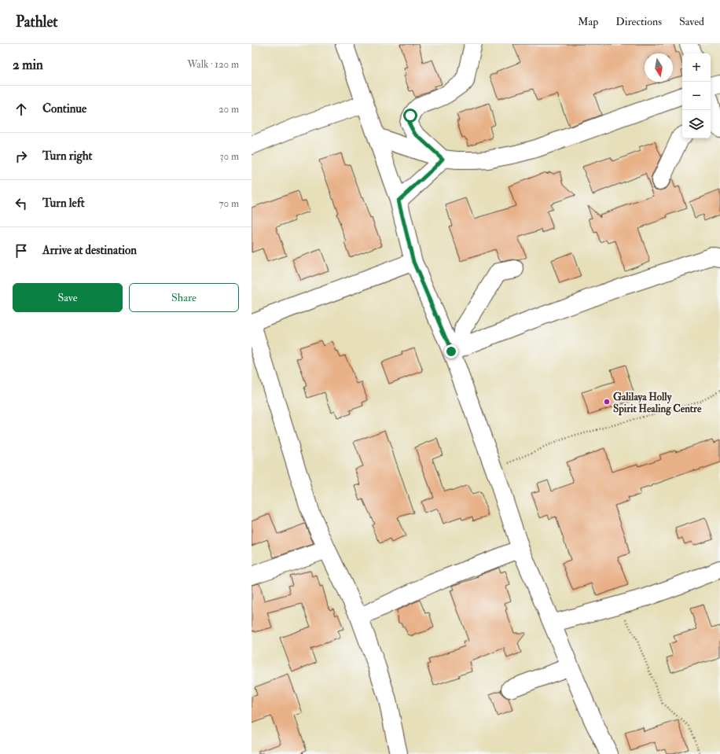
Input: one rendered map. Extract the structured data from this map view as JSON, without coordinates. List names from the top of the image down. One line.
{"places":["Galilaya Holly Spirit Healing Centre"],"north":"bottom","page":{"header":"Pathlet","nav":["Map","Directions","Saved"],"heading":["2 min","Walk · 120 m"],"map_buttons":["+","−"],"list":[["Continue","20 m"],["Turn right","30 m"],["Turn left","70 m"],"Arrive at destination"],"buttons":["Save","Share"]}}
